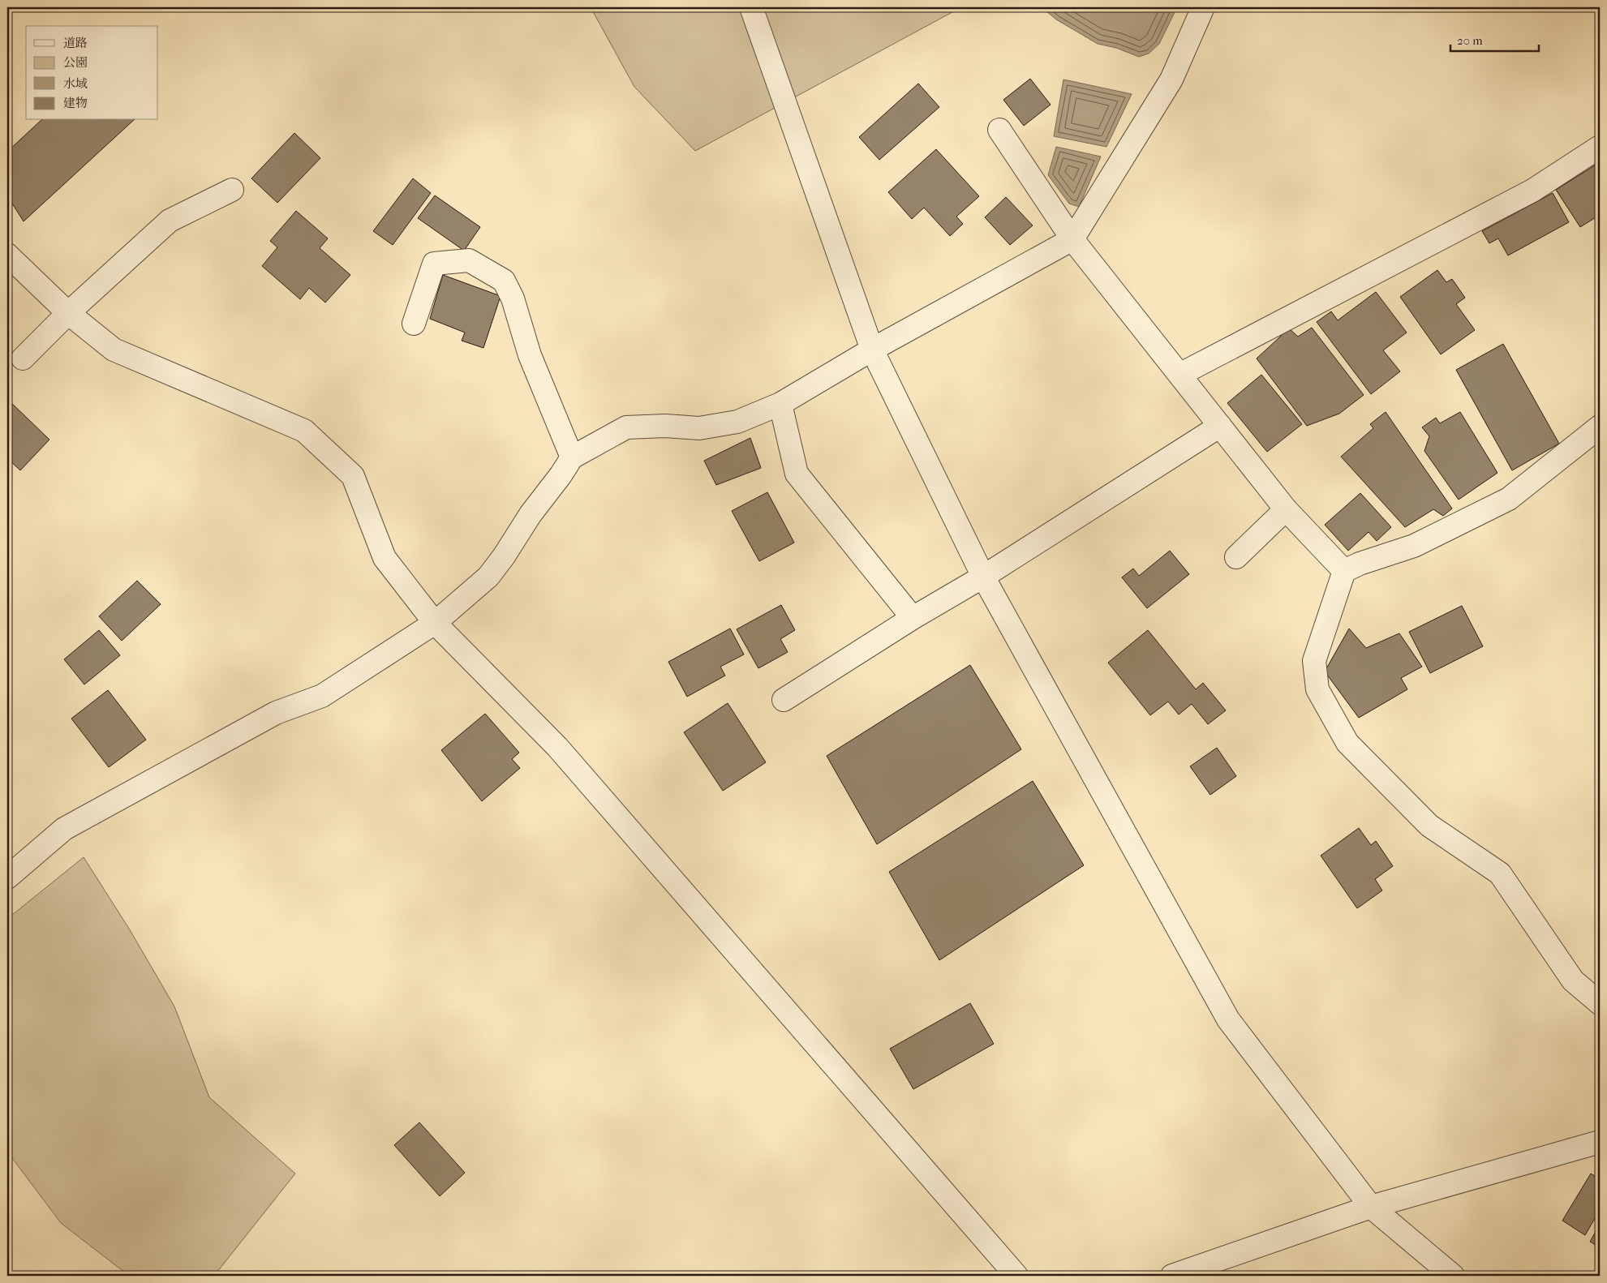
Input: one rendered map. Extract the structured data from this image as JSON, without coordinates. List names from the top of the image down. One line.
{"legend":["道路","公園","水域","建物"],"scale_bar":"20 m"}
